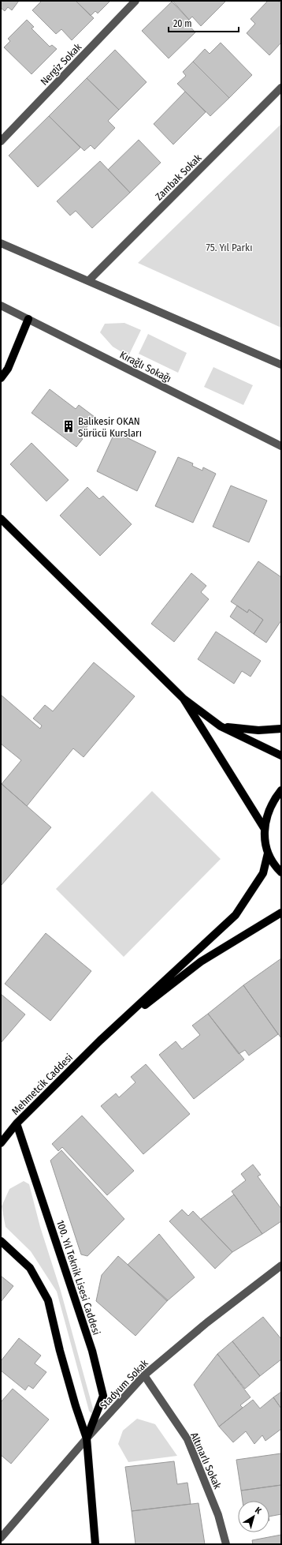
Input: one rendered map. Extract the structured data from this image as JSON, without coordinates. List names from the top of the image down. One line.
{"streets":{"main road":["Mehmetcik Caddesi","100. Yıl Teknik Lisesi Caddesi"],"street":["Nergiz Sokak","Zambak Sokak","Kırağlı Sokağı","Stadyum Sokak","Altınarlı Sokak"]},"crossings":[["Mehmetcik Caddesi","100. Yıl Teknik Lisesi Caddesi"],["100. Yıl Teknik Lisesi Caddesi","Stadyum Sokak"],["Stadyum Sokak","Altınarlı Sokak"]],"parks":["75. Yıl Parkı"],"places":{"building":["Balıkesir OKAN Sürücü Kursları"]},"scale_bar":"20 m","north":"top right"}
